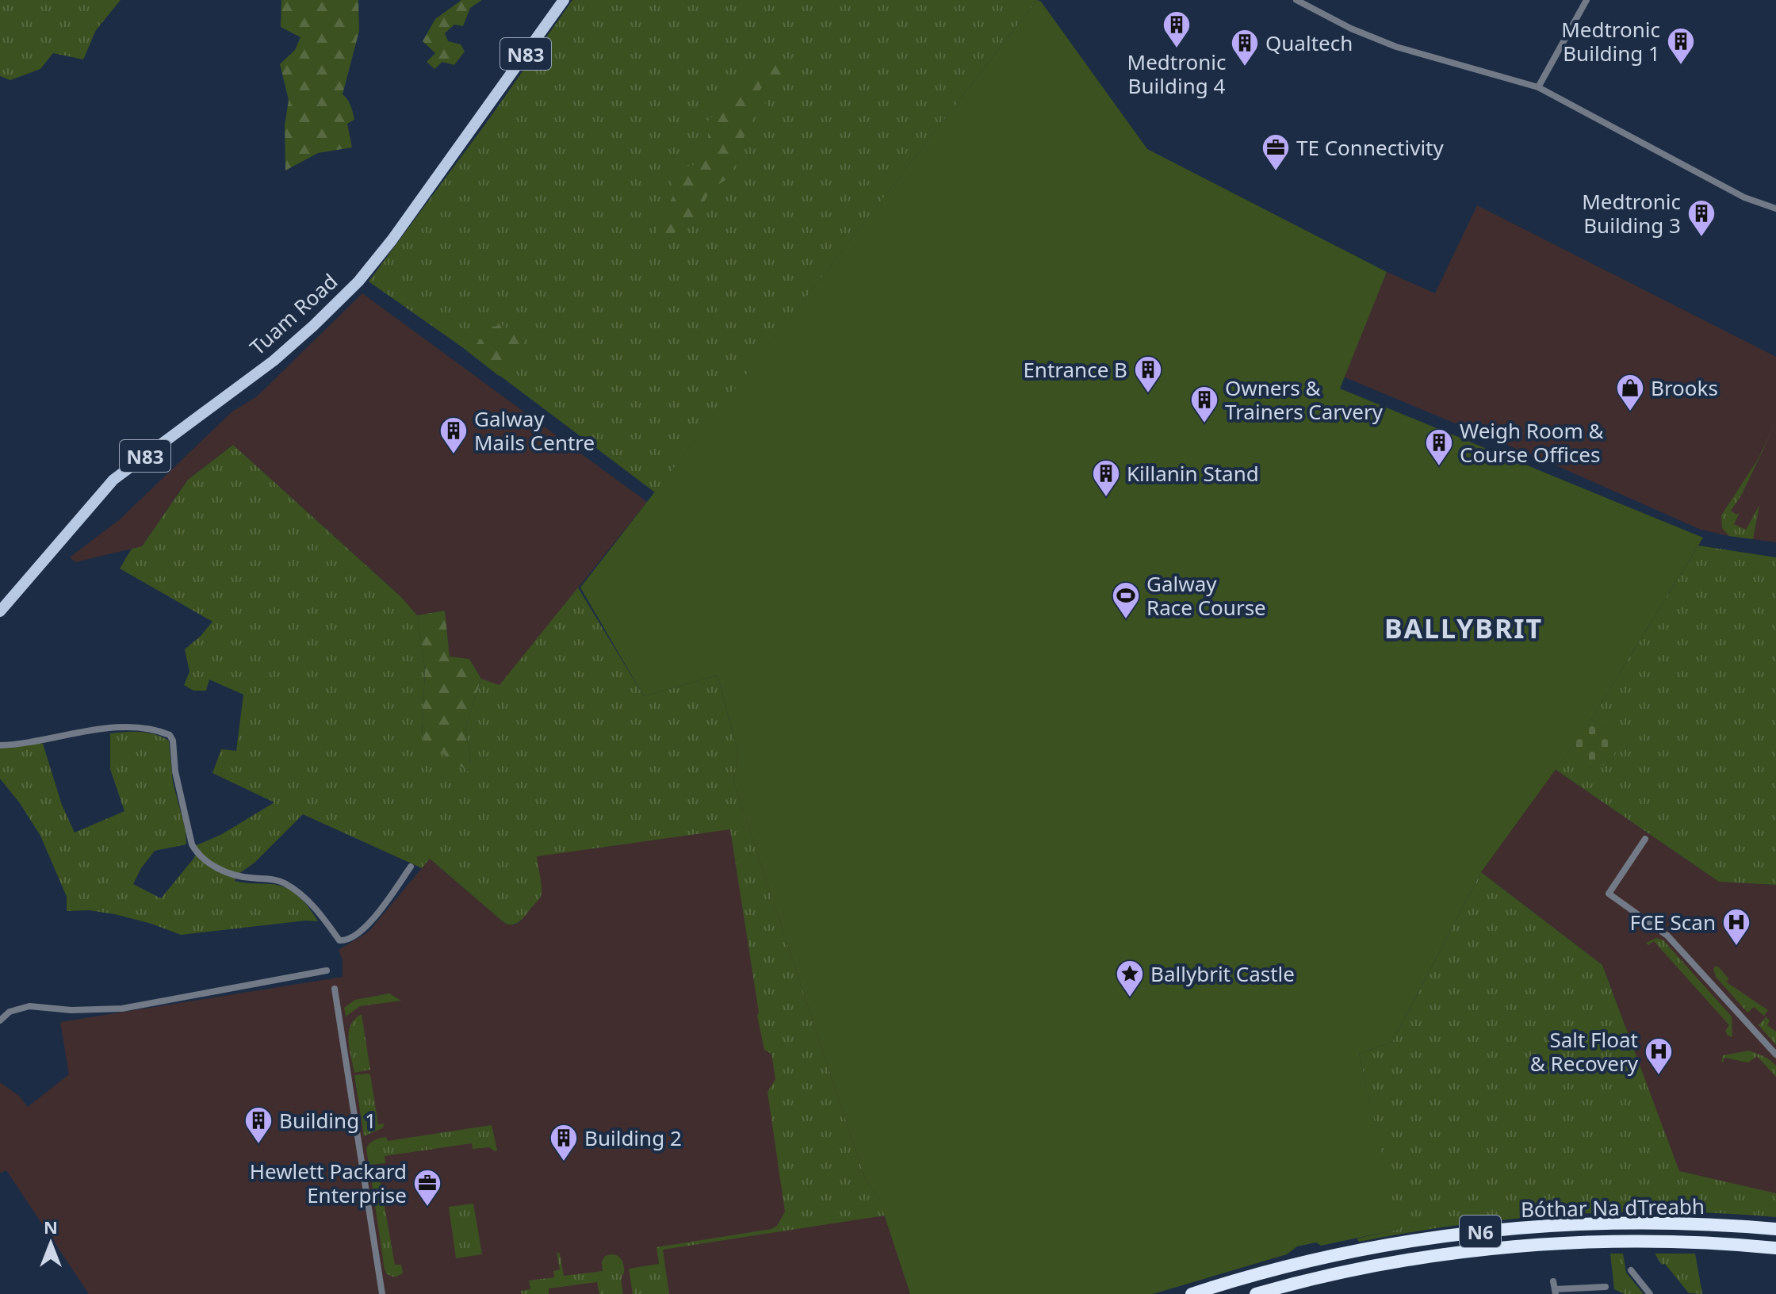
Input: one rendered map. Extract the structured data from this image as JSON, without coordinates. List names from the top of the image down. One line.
{"streets":{"highway":["Bóthar Na dTreabh","N6"],"main road":["N83","Tuam Road"]},"districts":["BALLYBRIT"],"places":{"building":["Medtronic Building 4","Medtronic Building 1","Qualtech","Medtronic Building 3","Entrance B","Owners & Trainers Carvery","Galway Mails Centre","Weigh Room & Course Offices","Killanin Stand","Building 1","Building 2"],"office":["TE Connectivity","Hewlett Packard Enterprise"],"shop":["Brooks"],"sports":["Galway Race Course"],"hospital":["FCE Scan","Salt Float & Recovery"],"place":["Ballybrit Castle"]},"north":"top"}
